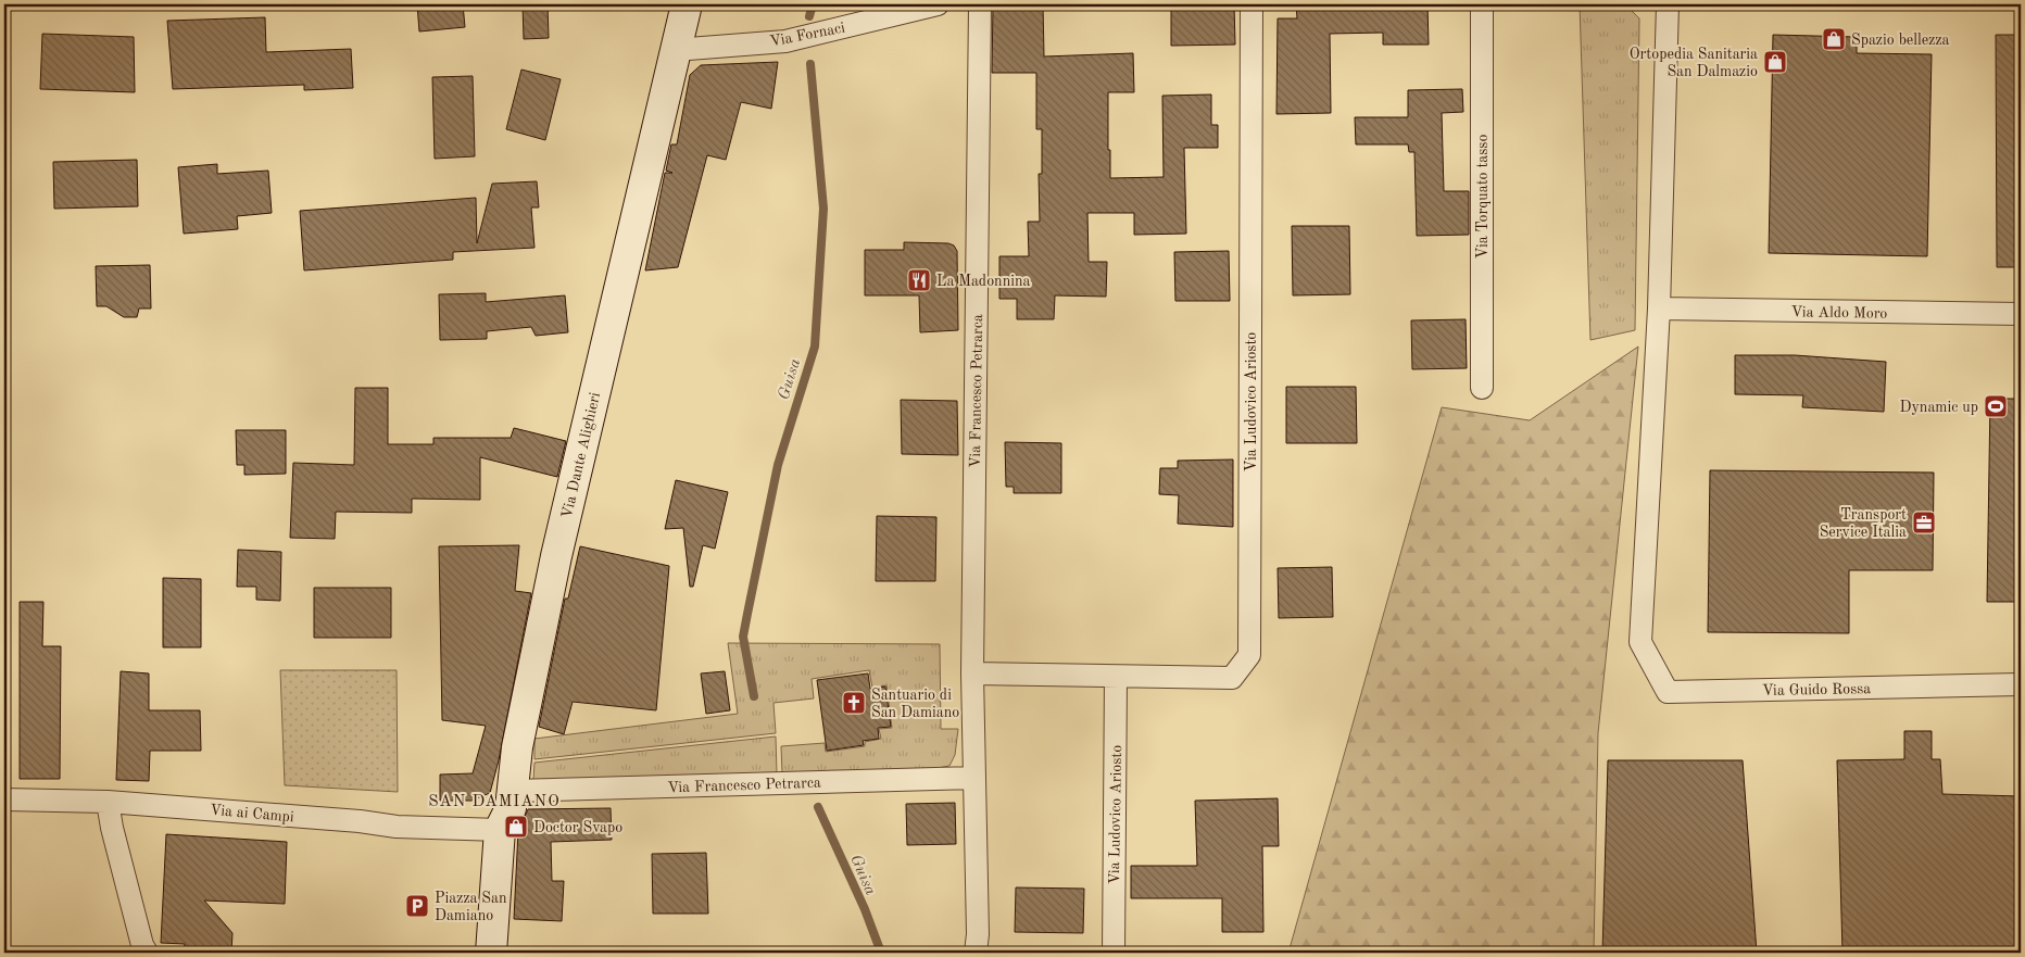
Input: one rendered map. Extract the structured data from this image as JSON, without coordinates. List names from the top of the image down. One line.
{"streets":{"street":["Via Fornaci","Via Torquato tasso","Via Aldo Moro","Via Francesco Petrarca","Via Ludovico Ariosto","Via Dante Alighieri","Via Guido Rossa","Via ai Campi"]},"crossings":[["Via Fornaci","Via Dante Alighieri"],["Via Aldo Moro","Via Guido Rossa"],["Via Francesco Petrarca","Via Ludovico Ariosto"],["Via Francesco Petrarca","Via Dante Alighieri"],["Via Dante Alighieri","Via ai Campi"]],"districts":["SAN DAMIANO"],"water":["Guisa"],"places":{"shop":["Spazio bellezza","Ortopedia Sanitaria San Dalmazio","Doctor Svapo"],"restaurant":["La Madonnina"],"sports":["Dynamic up"],"office":["Transport Service Italia"],"church":["Santuario di San Damiano"],"parking":["Piazza San Damiano"]}}
